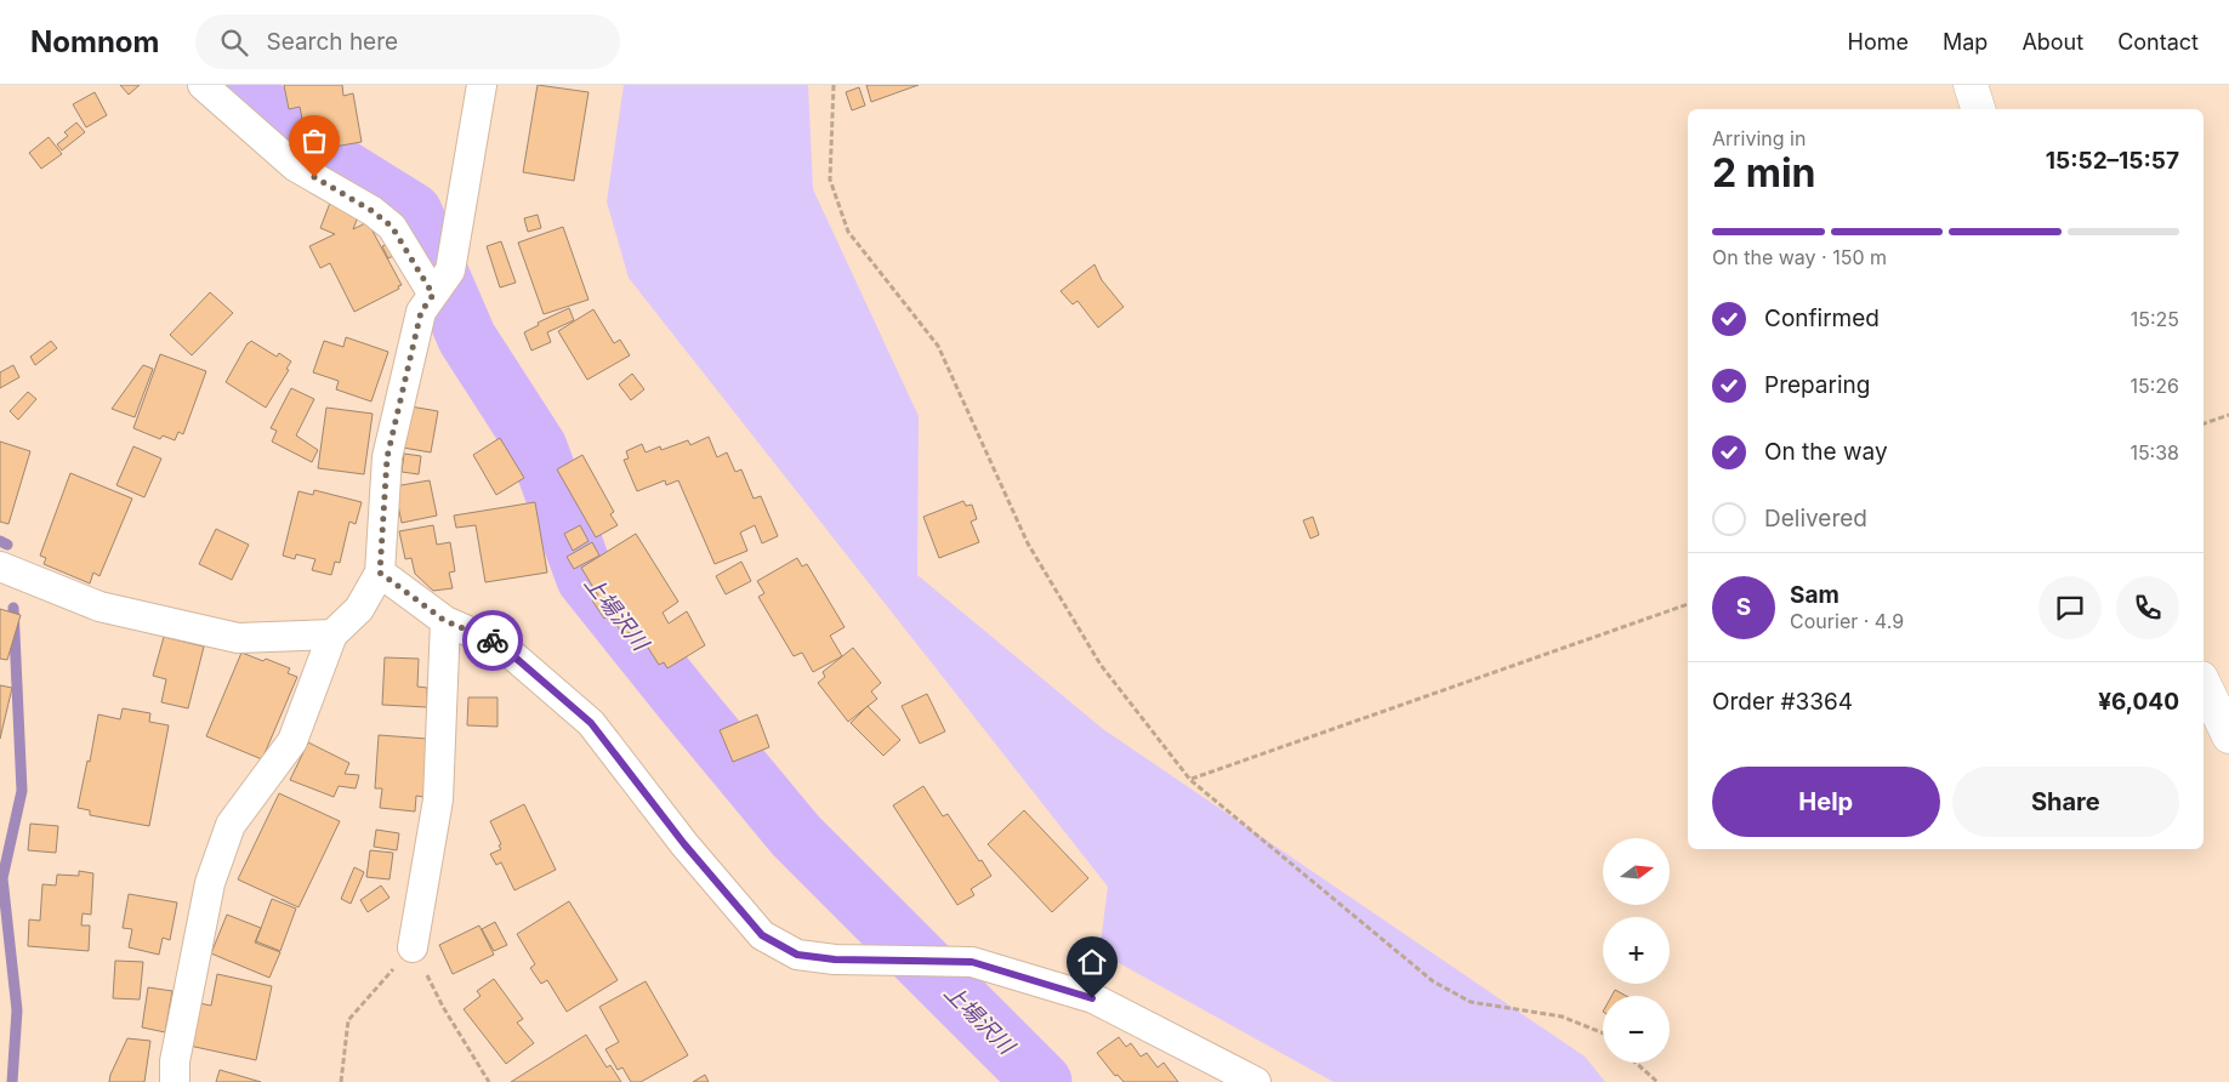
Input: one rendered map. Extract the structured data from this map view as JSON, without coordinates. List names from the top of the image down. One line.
{"water":["上場沢川"],"north":"right","page":{"header":"Nomnom","search":"Search here","nav":["Home","Map","About","Contact"],"heading":["2 min","Arriving in","15:52–15:57"],"panel":["Sam","Courier · 4.9","Order #3364","¥6,040"],"bar":"On the way · 150 m","list":[["Confirmed","15:25"],["Preparing","15:26"],["On the way","15:38"],"Delivered"],"round":"S","buttons":["Help","Share"],"map_buttons":["+","−"]}}
